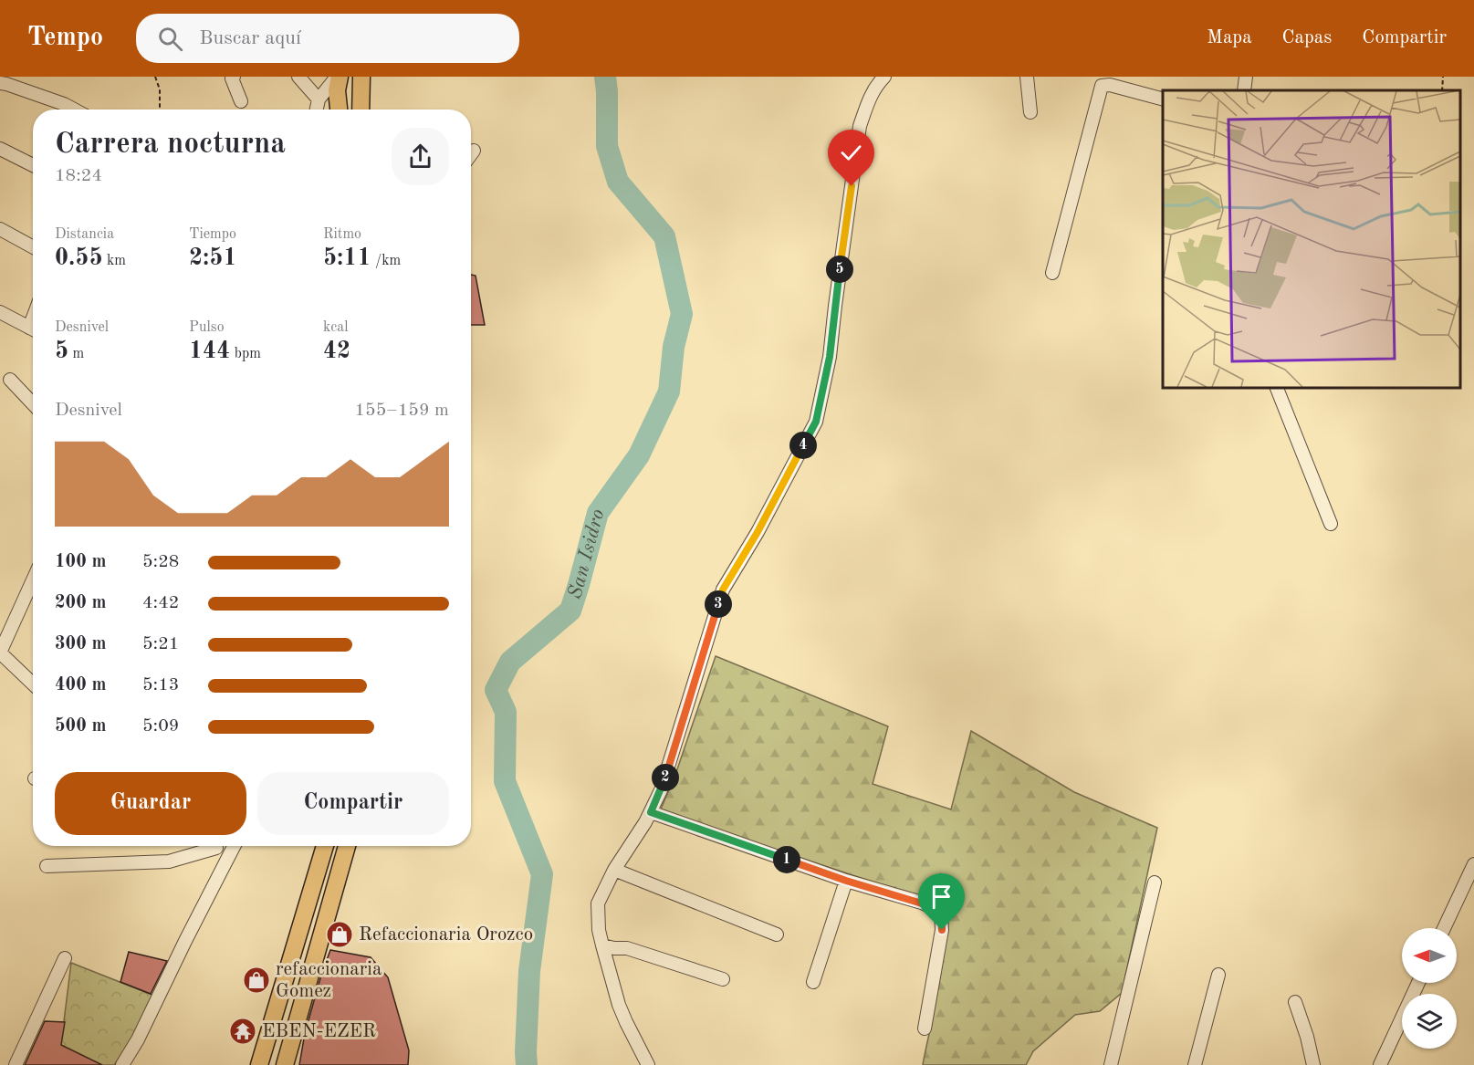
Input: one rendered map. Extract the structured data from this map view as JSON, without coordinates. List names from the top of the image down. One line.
{"water":["San Isidro"],"places":{"shop":["Refaccionaria Orozco","refaccionaria Gomez"],"temple":["EBEN-EZER"]},"north":"left","page":{"header":"Tempo","search":"Buscar aquí","nav":["Mapa","Capas","Compartir"],"heading":["Carrera nocturna","18:24"],"stats":[["Distancia","0.55 km"],["Tiempo","2:51"],["Ritmo","5:11 /km"],["Desnivel","5 m"],["Pulso","144 bpm"],["kcal","42"]],"pins":["5","4","3","2","1"],"chart":["Desnivel","155–159 m"],"list":[{"name":"100 m","note":"5:28"},{"name":"200 m","note":"4:42"},{"name":"300 m","note":"5:21"},{"name":"400 m","note":"5:13"},{"name":"500 m","note":"5:09"}],"buttons":["Guardar","Compartir"]}}
